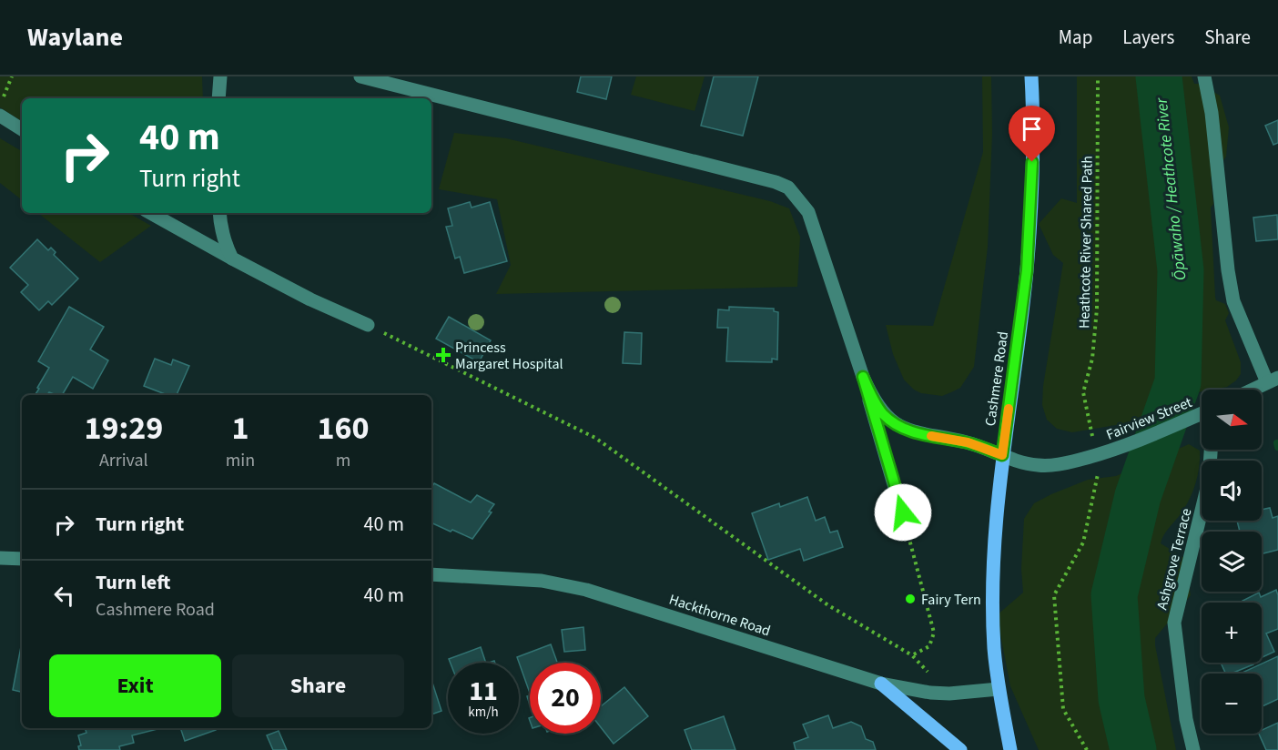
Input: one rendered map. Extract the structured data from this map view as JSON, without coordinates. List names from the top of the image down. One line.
{"streets":{"main road":["Cashmere Road"],"street":["Fairview Street","Ashgrove Terrace","Hackthorne Road"],"path":["Heathcote River Shared Path"]},"crossings":[["Heathcote River Shared Path","Fairview Street"],["Cashmere Road","Fairview Street"],["Cashmere Road","Hackthorne Road"]],"water":["Ōpāwaho / Heathcote River"],"places":{"health":["Princess Margaret Hospital"],"other":["Fairy Tern"]},"north":"right","page":{"header":"Waylane","nav":["Map","Layers","Share"],"turn":["40 m","Turn right"],"map_buttons":["+","−"],"eta":["19:29","Arrival","1","min","160","m"],"list":[{"name":"Turn right","value":"40 m"},{"name":"Turn left","note":"Cashmere Road","value":"40 m"}],"buttons":["Exit","Share"],"speed":"11 km/h","limit":"20"}}
